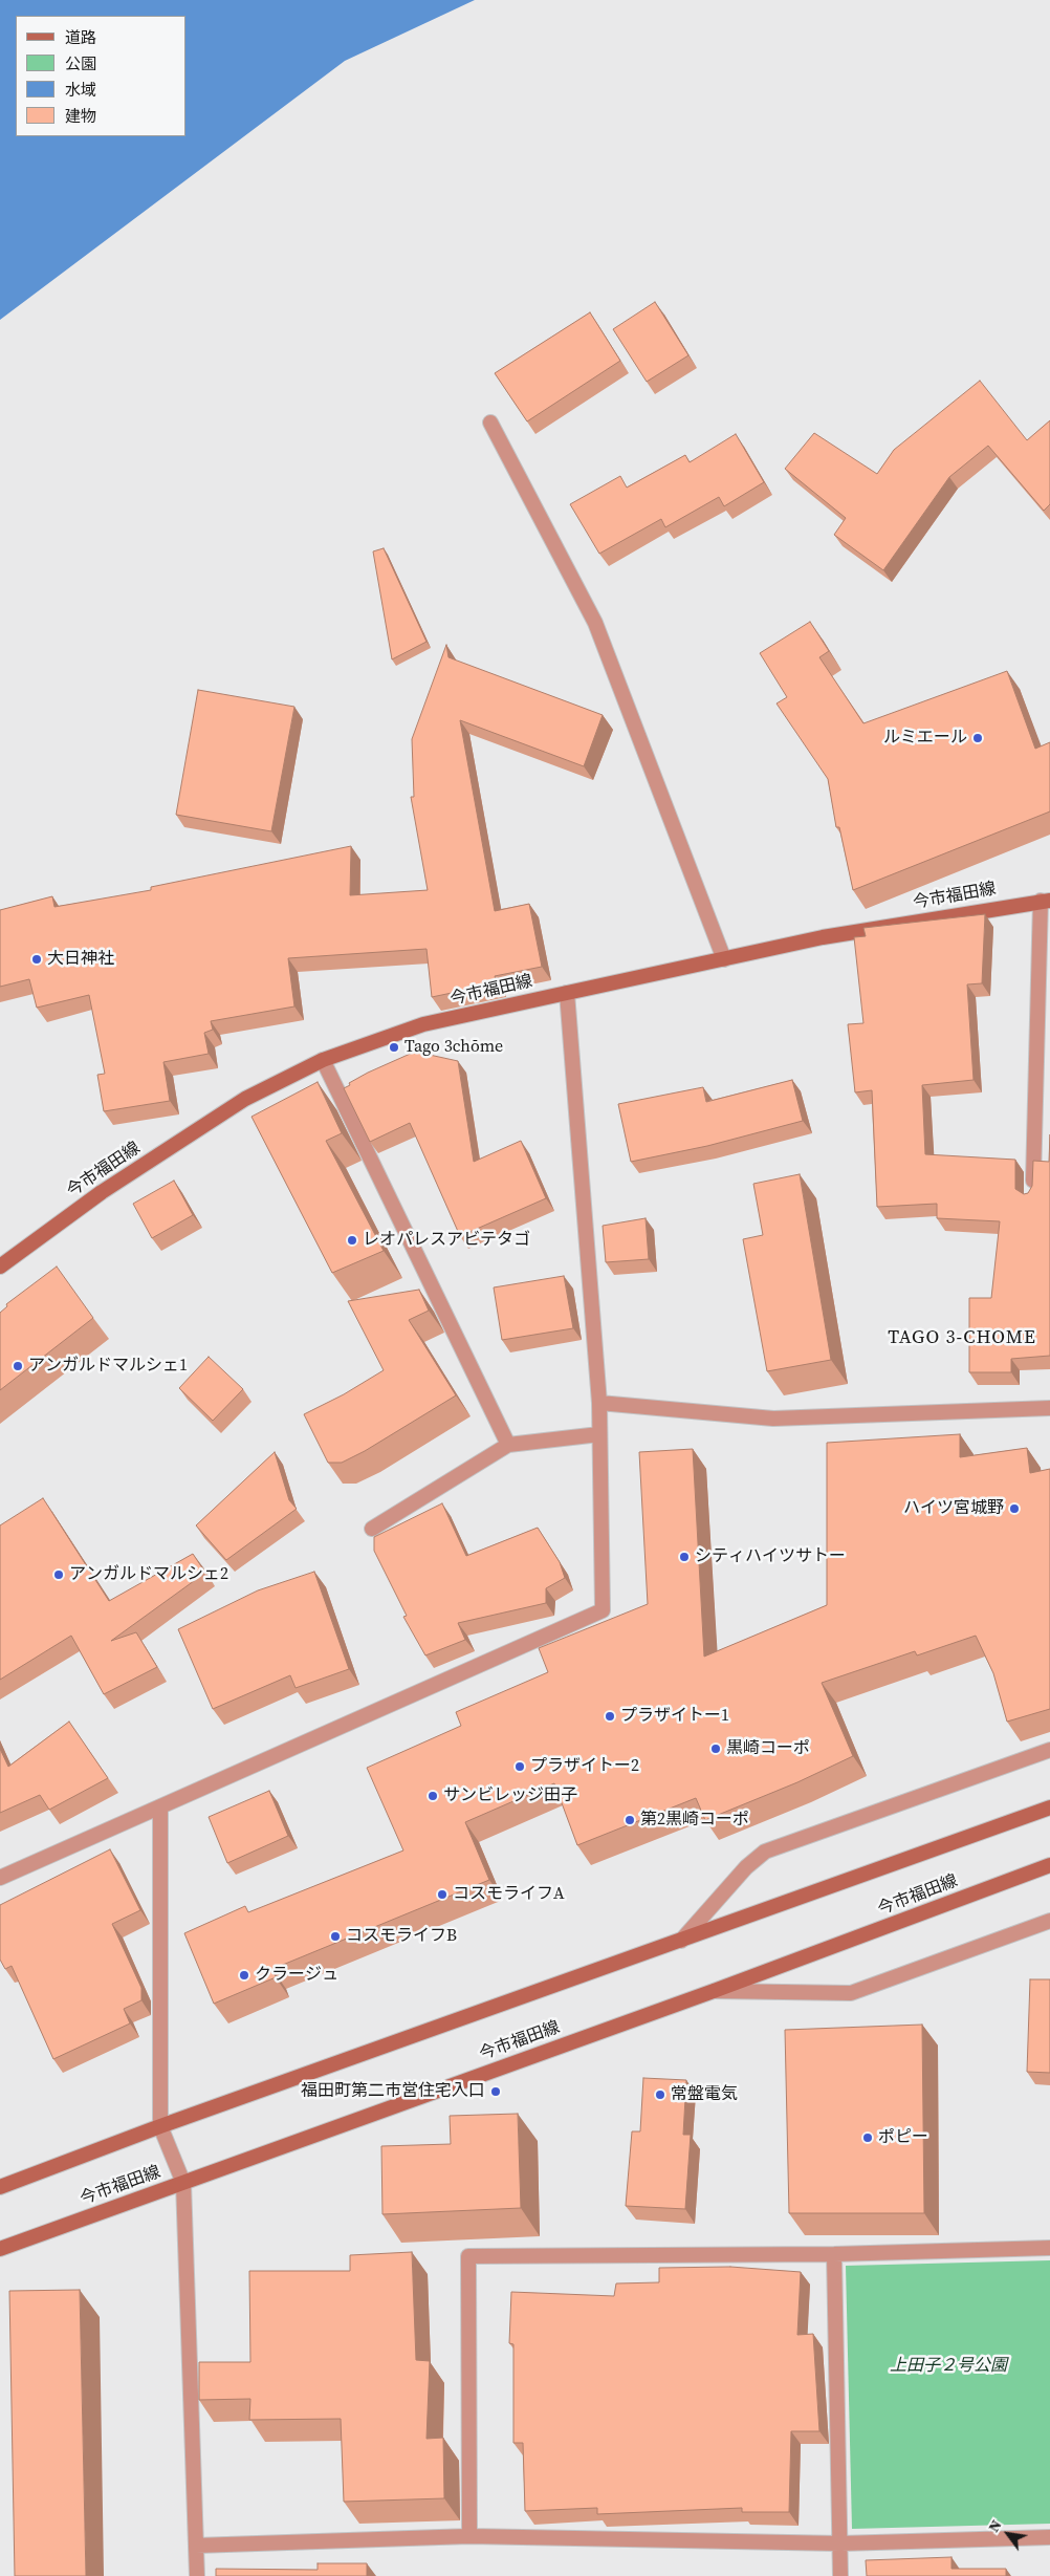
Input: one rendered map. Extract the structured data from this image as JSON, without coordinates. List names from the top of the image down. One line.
{"streets":{"main road":["今市福田線"]},"districts":["TAGO 3-CHOME"],"parks":["上田子２号公園"],"places":["ルミエール","大日神社","Tago 3chōme","レオパレスアビテタゴ","アンガルドマルシェ1","ハイツ宮城野","シティハイツサトー","アンガルドマルシェ2","プラザイトー1","黒崎コーポ","プラザイトー2","サンビレッジ田子","第2黒崎コーポ","コスモライフA","コスモライフB","クラージュ","福田町第二市営住宅入口","常盤電気","ポピー"],"legend":["道路","公園","水域","建物"],"north":"top left"}
